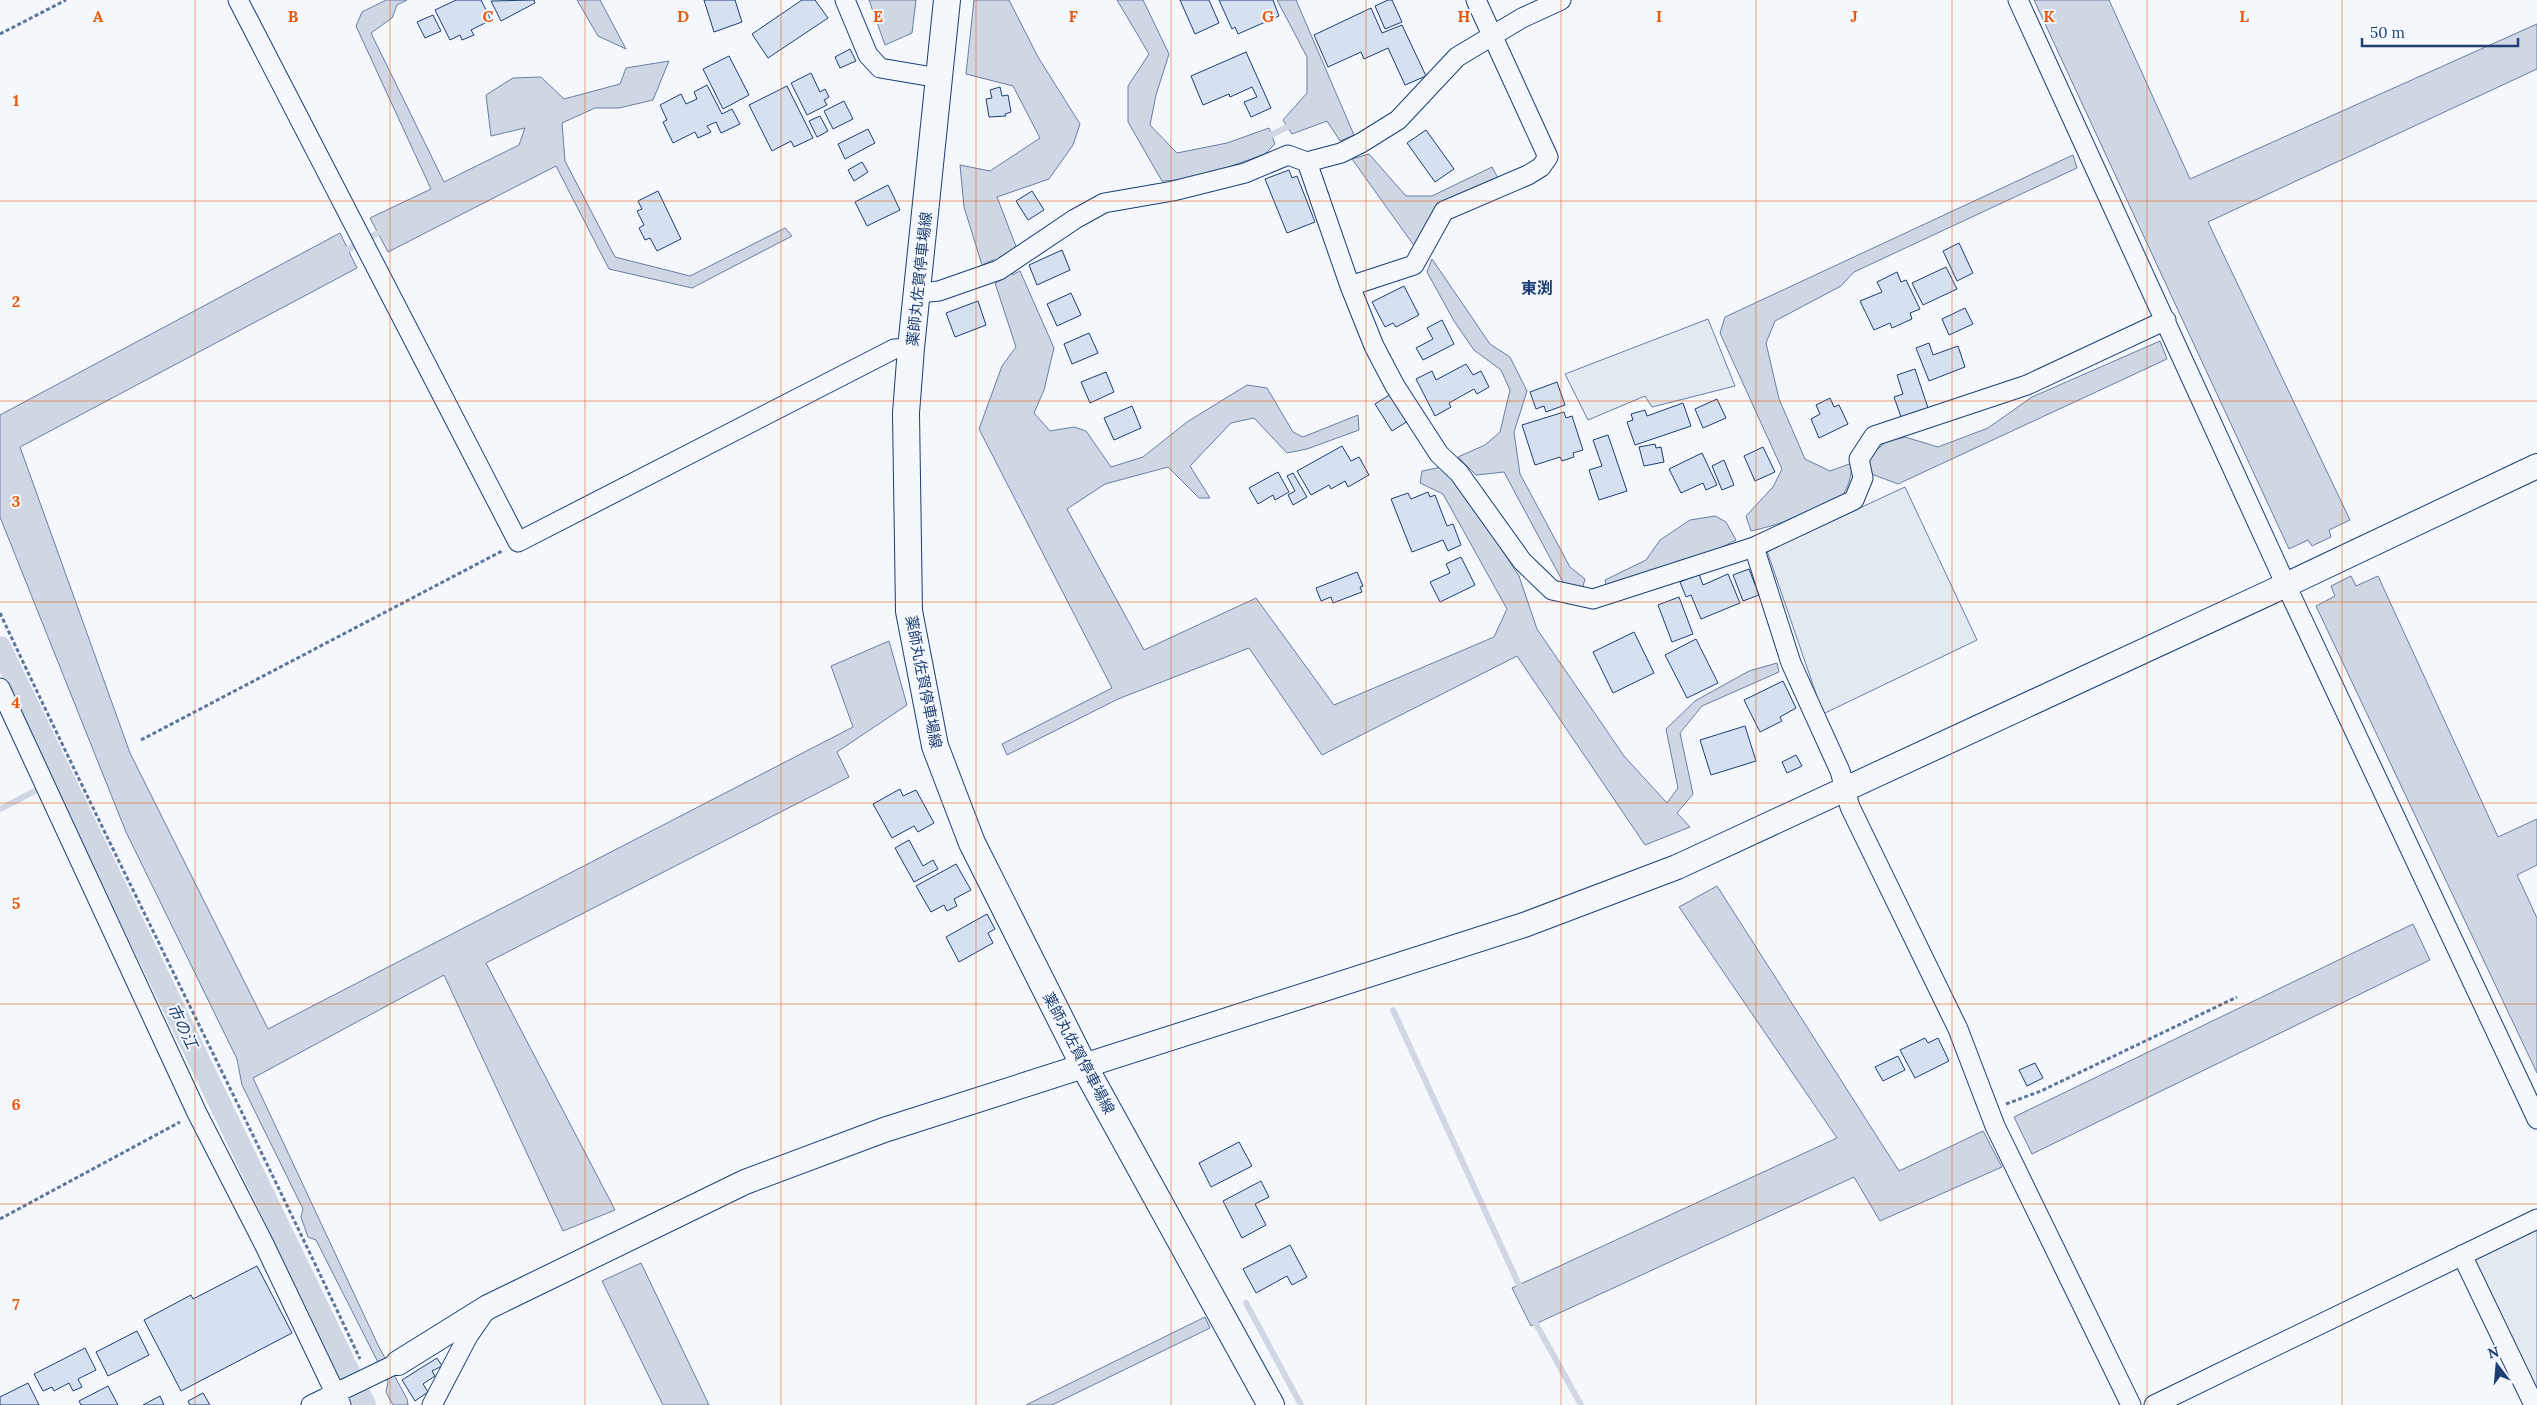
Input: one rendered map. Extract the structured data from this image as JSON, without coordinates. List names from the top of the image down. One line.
{"streets":{"main road":["薬師丸佐賀停車場線"]},"districts":["東渕"],"water":["市の江"],"scale_bar":"50 m","north":"top","grid":{"columns":["A","B","C","D","E","F","G","H","I","J","K","L"],"rows":["1","2","3","4","5","6","7"]}}
